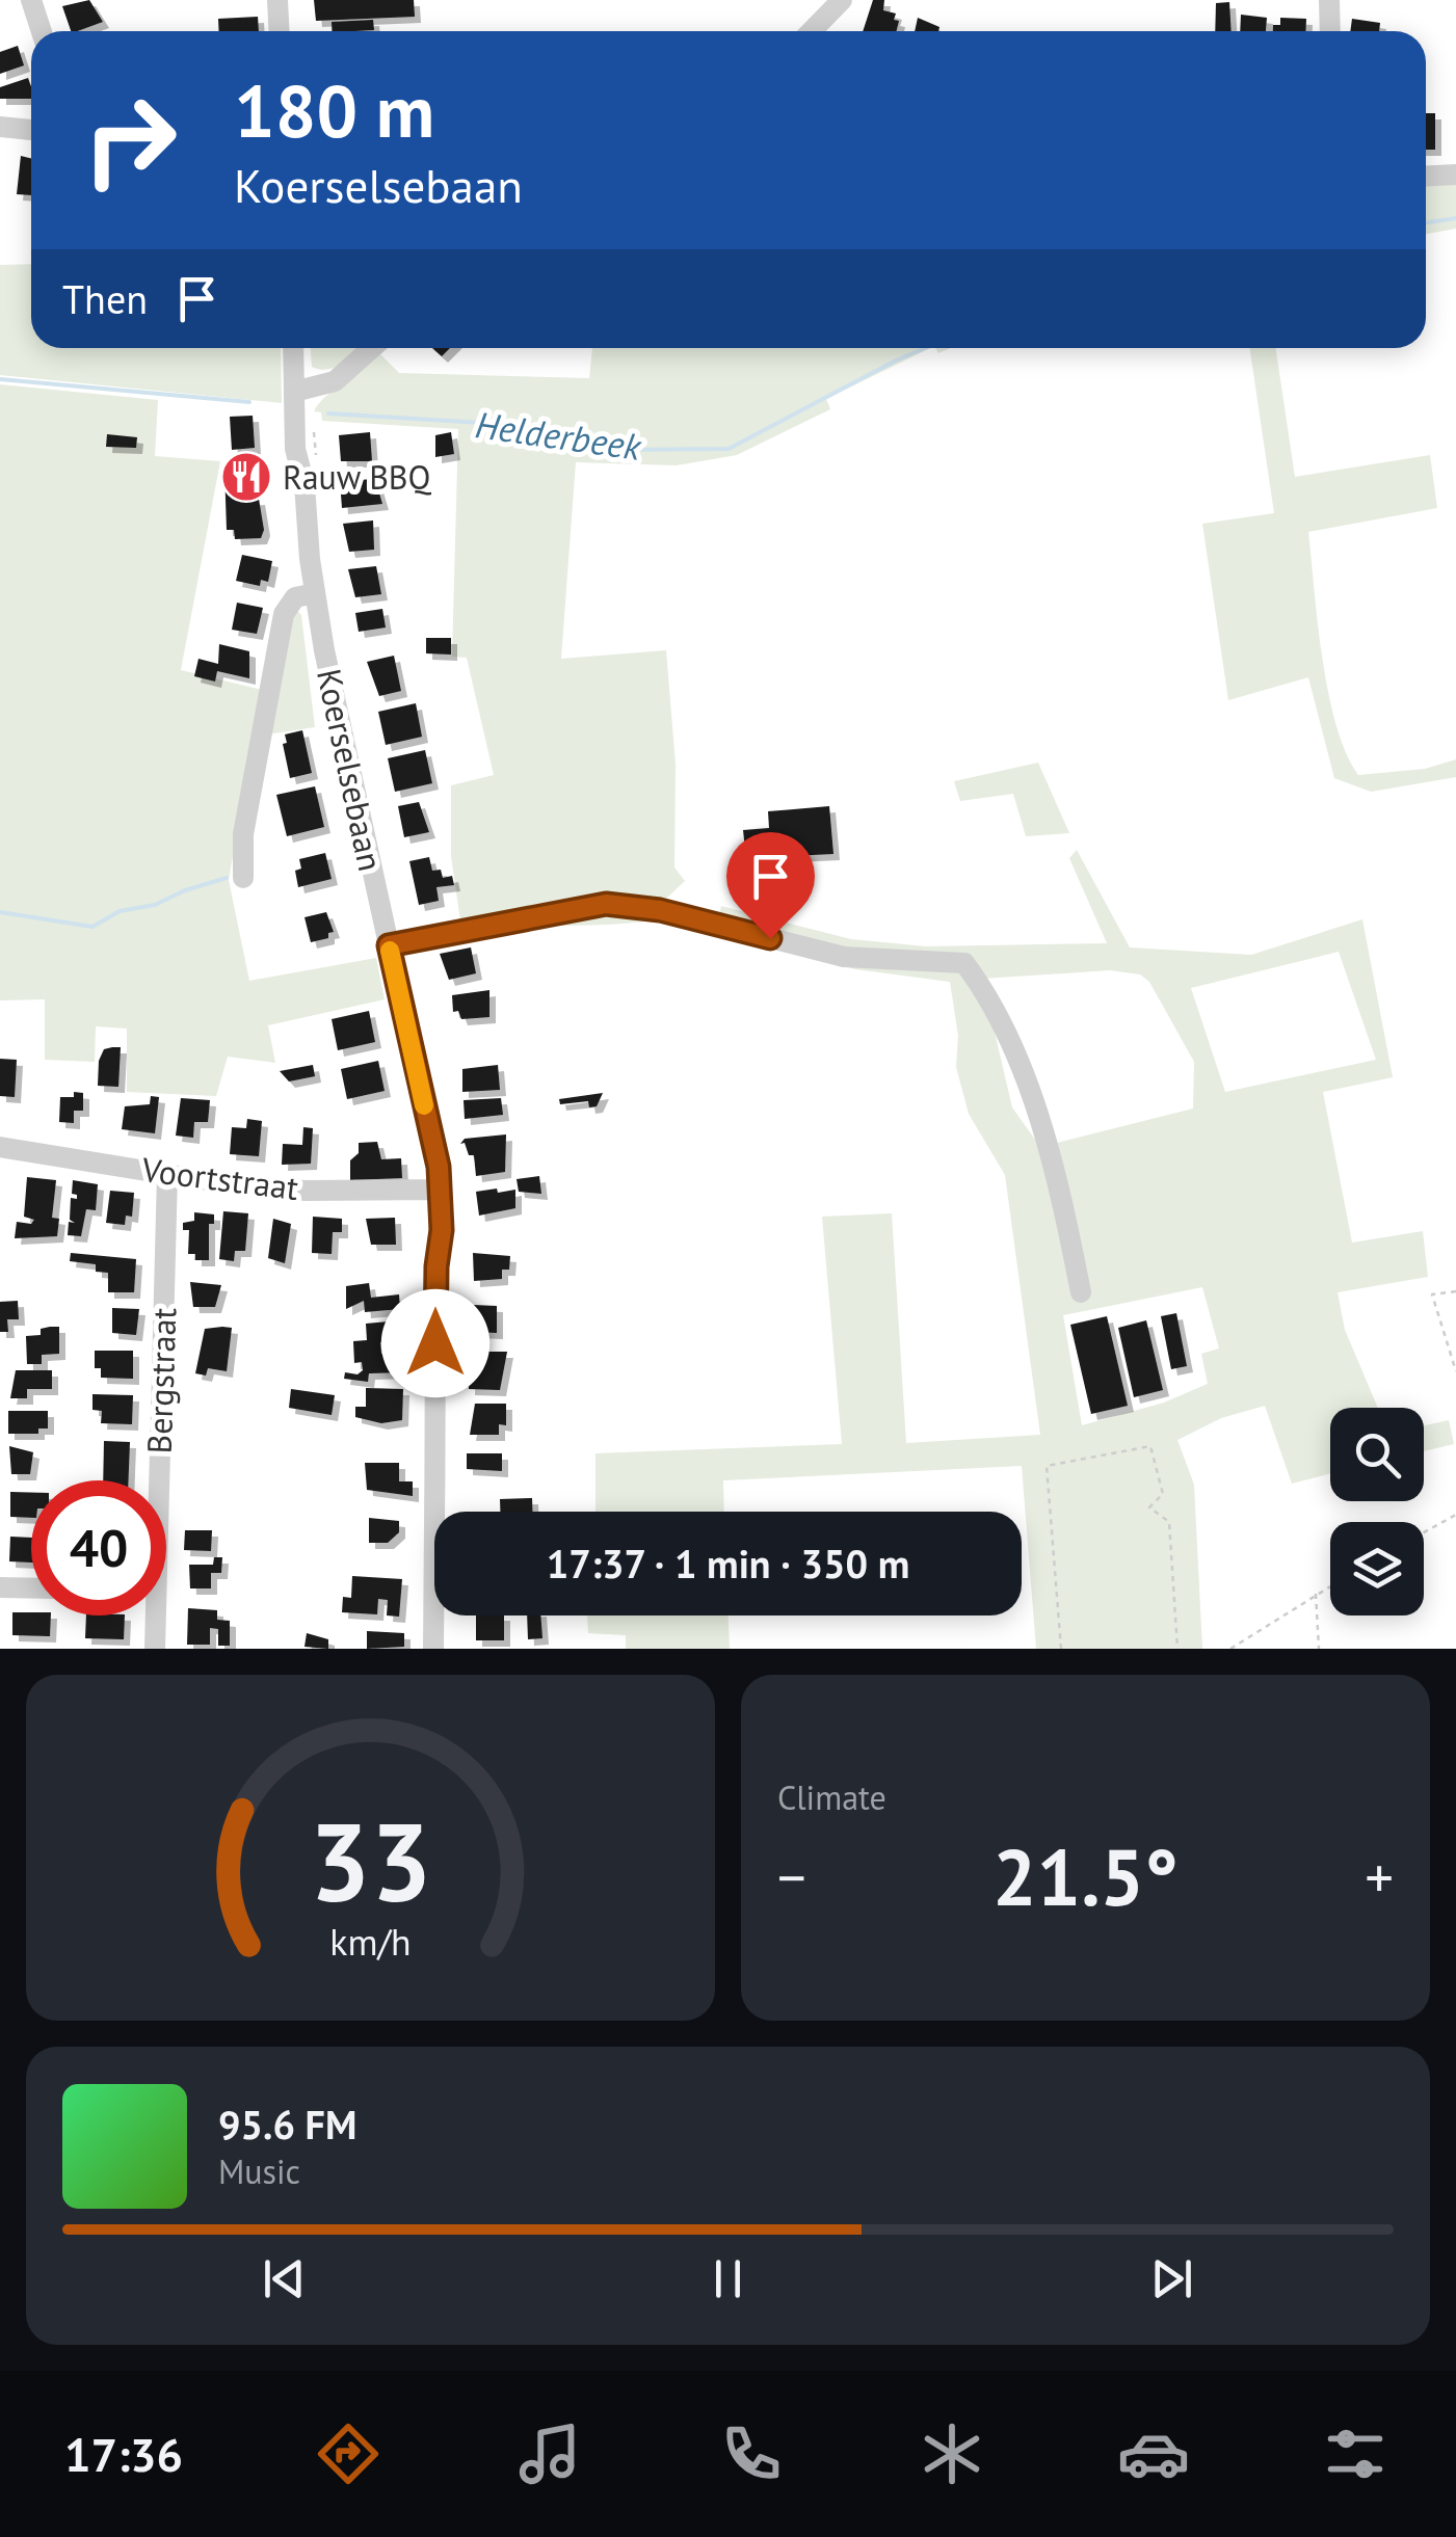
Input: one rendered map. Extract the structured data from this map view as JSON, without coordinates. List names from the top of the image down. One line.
{"streets":{"street":["Koerselsebaan","Voortstraat","Bergstraat"]},"crossings":[["Koerselsebaan","Voortstraat"],["Voortstraat","Bergstraat"]],"water":["Helderbeek"],"places":{"restaurant":["Rauw BBQ"]},"page":{"turn":["180 m","Koerselsebaan"],"then":"Then","limit":"40","trip":"17:37 · 1 min · 350 m","tile":"Climate","heat":["−","21.5°","+"],"song":["95.6 FM","Music"],"tabs":"17:36","gauge":["33","km/h"]}}
